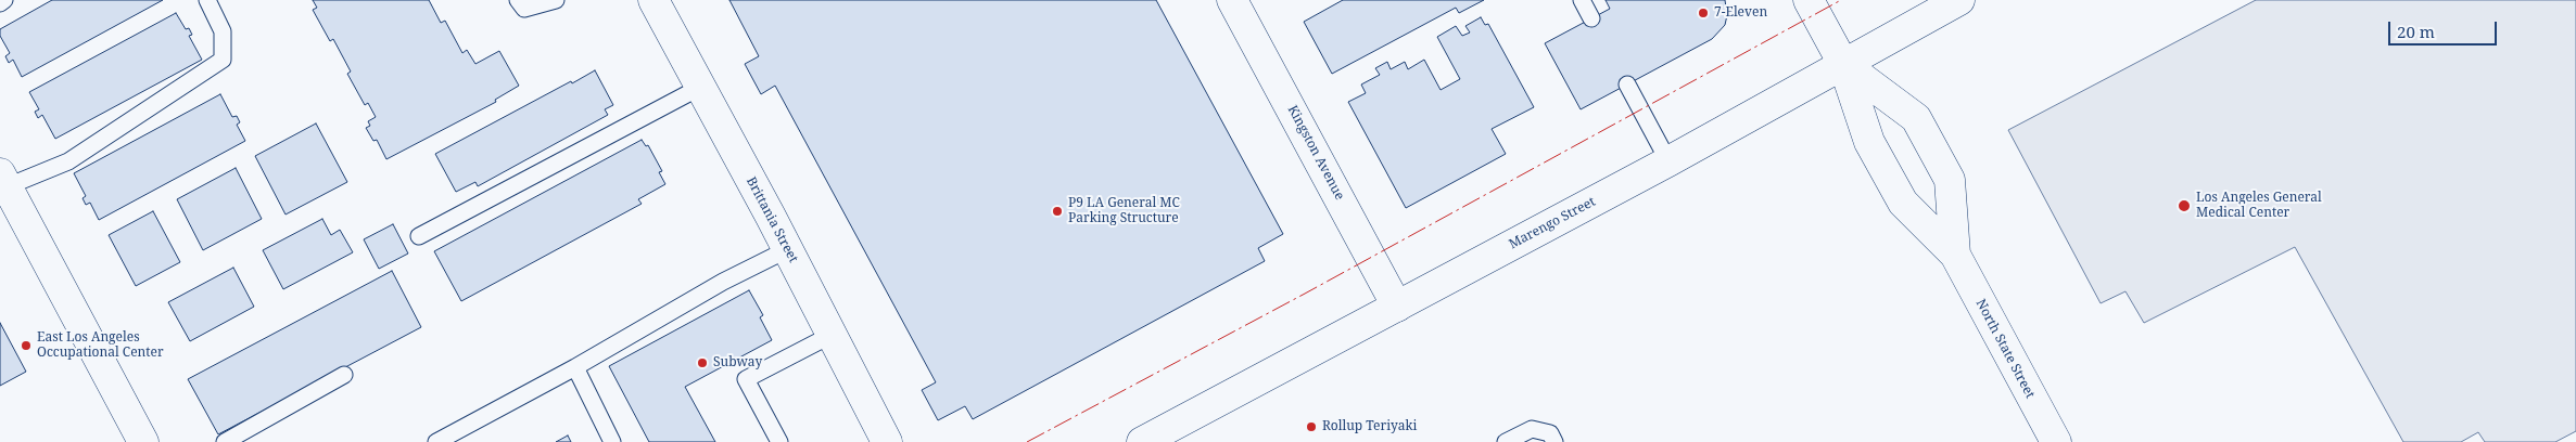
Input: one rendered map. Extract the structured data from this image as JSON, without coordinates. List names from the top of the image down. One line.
{"streets":{"street":["Kingston Avenue","Brittania Street","Marengo Street","North State Street"]},"crossings":[["Kingston Avenue","Marengo Street"],["Marengo Street","North State Street"]],"places":["7-Eleven","Los Angeles General Medical Center","P9 LA General MC Parking Structure","East Los Angeles Occupational Center","Subway","Rollup Teriyaki"],"scale_bar":"20 m"}
